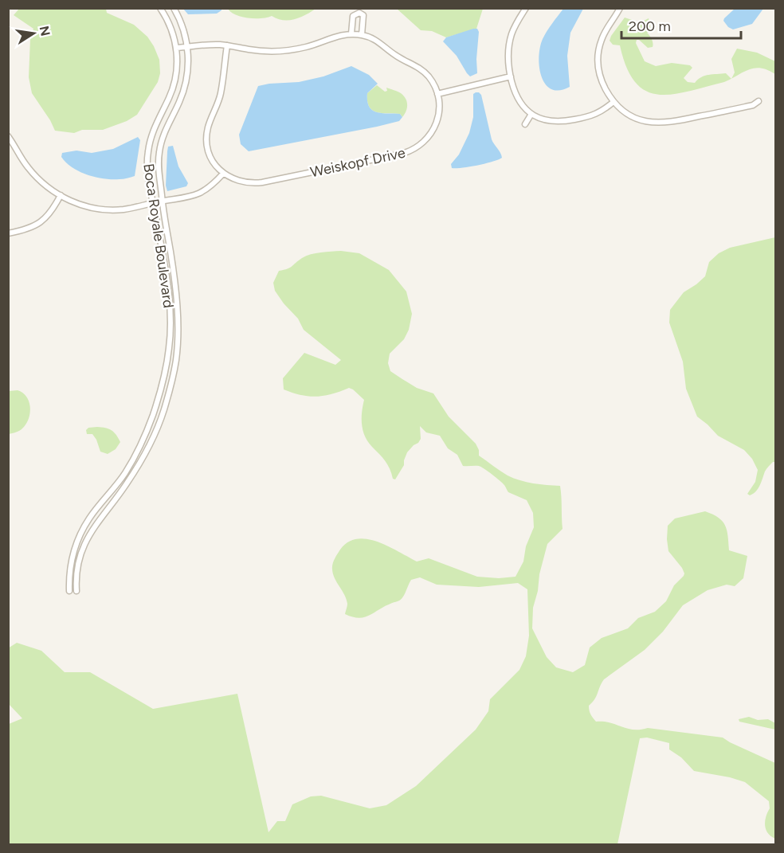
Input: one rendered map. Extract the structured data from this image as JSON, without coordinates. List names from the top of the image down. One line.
{"streets":{"street":["Weiskopf Drive","Boca Royale Boulevard"]},"crossings":[["Weiskopf Drive","Boca Royale Boulevard"]],"scale_bar":"200 m","north":"right"}
